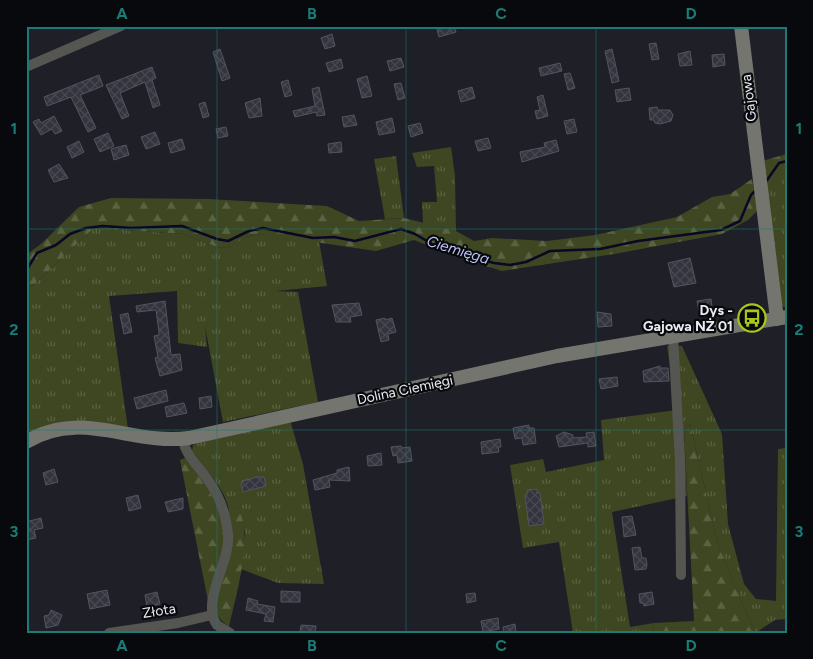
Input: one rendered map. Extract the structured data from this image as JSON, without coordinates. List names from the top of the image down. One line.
{"streets":{"street":["Gajowa","Dolina Ciemięgi","Złota"]},"crossings":[["Gajowa","Dolina Ciemięgi"]],"water":["Ciemięga"],"places":{"bus stop":["Dys - Gajowa NŻ 01"]},"grid":{"columns":["A","B","C","D"],"rows":["1","2","3"]}}
